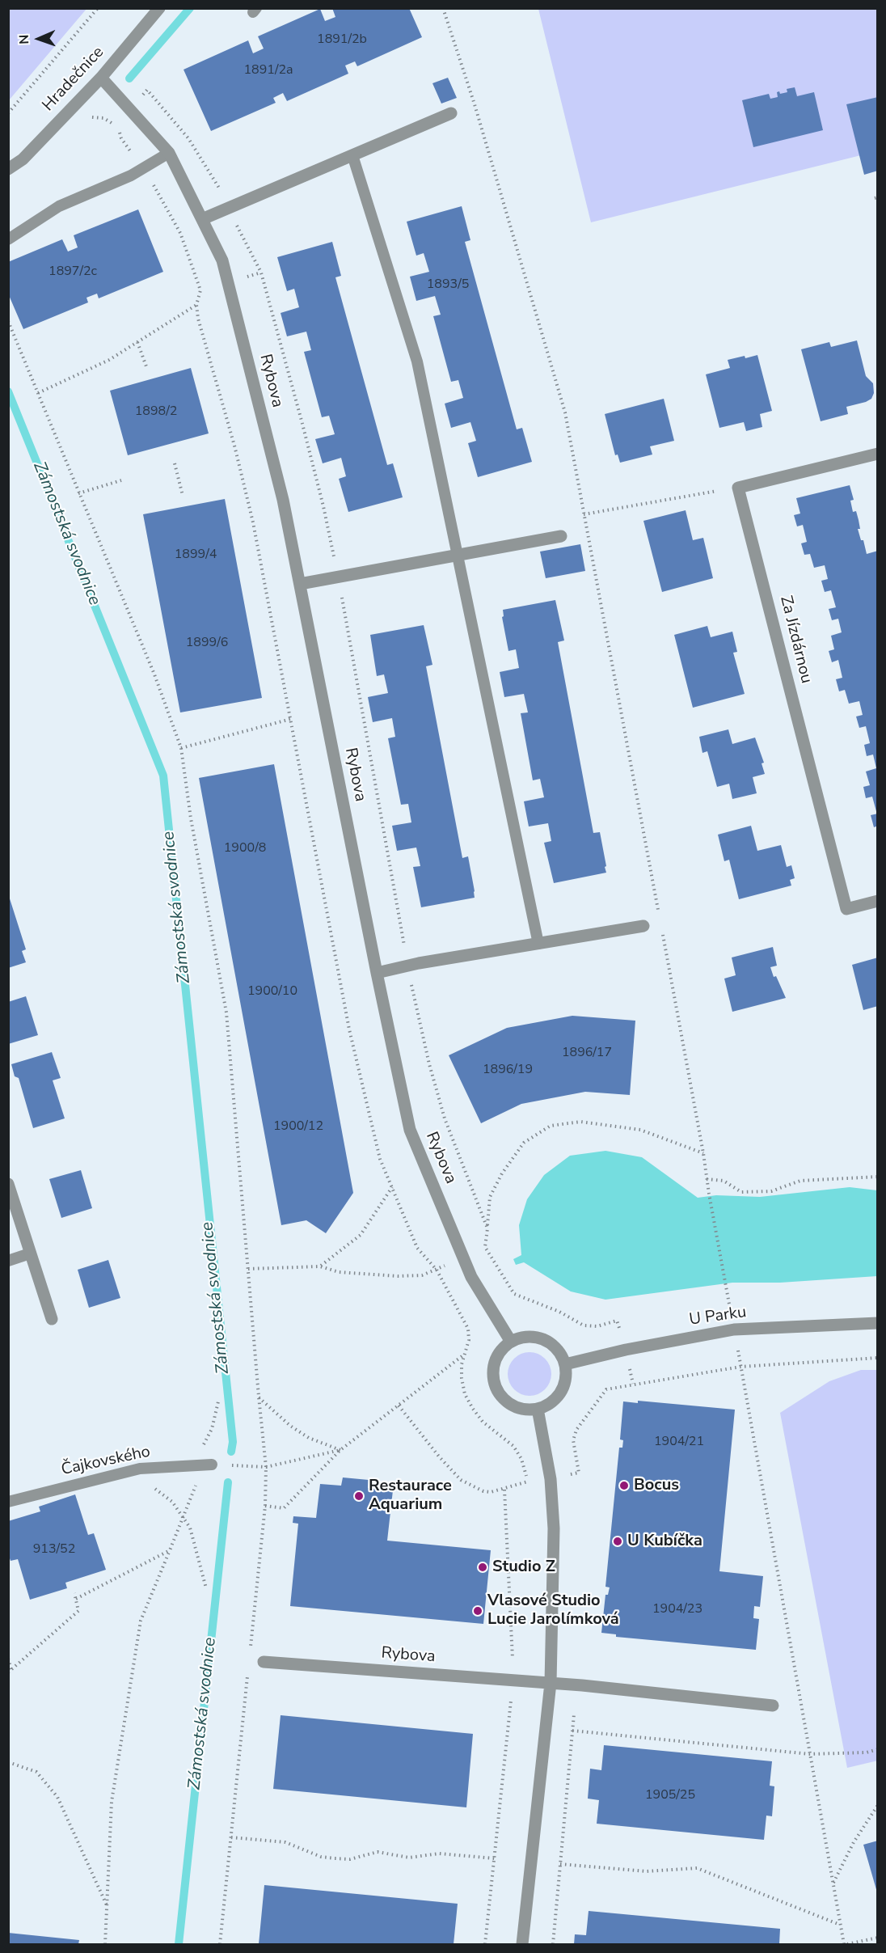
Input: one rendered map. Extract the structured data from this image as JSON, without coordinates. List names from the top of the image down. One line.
{"streets":{"street":["Hradečnice","Rybova","Za Jízdárnou","U Parku"],"lane":["Čajkovského"]},"crossings":[["Hradečnice","Rybova"],["Rybova","U Parku"]],"water":["Zámostská svodnice"],"places":["Bocus","Restaurace Aquarium","U Kubíčka","Studio Z","Vlasové Studio Lucie Jarolímková"],"house_numbers":["1891/2b","1891/2a","1897/2c","1893/5","1898/2","1899/4","1899/6","1900/8","1900/10","1896/17","1896/19","1900/12","1904/21","913/52","1904/23","1905/25"],"north":"left"}
